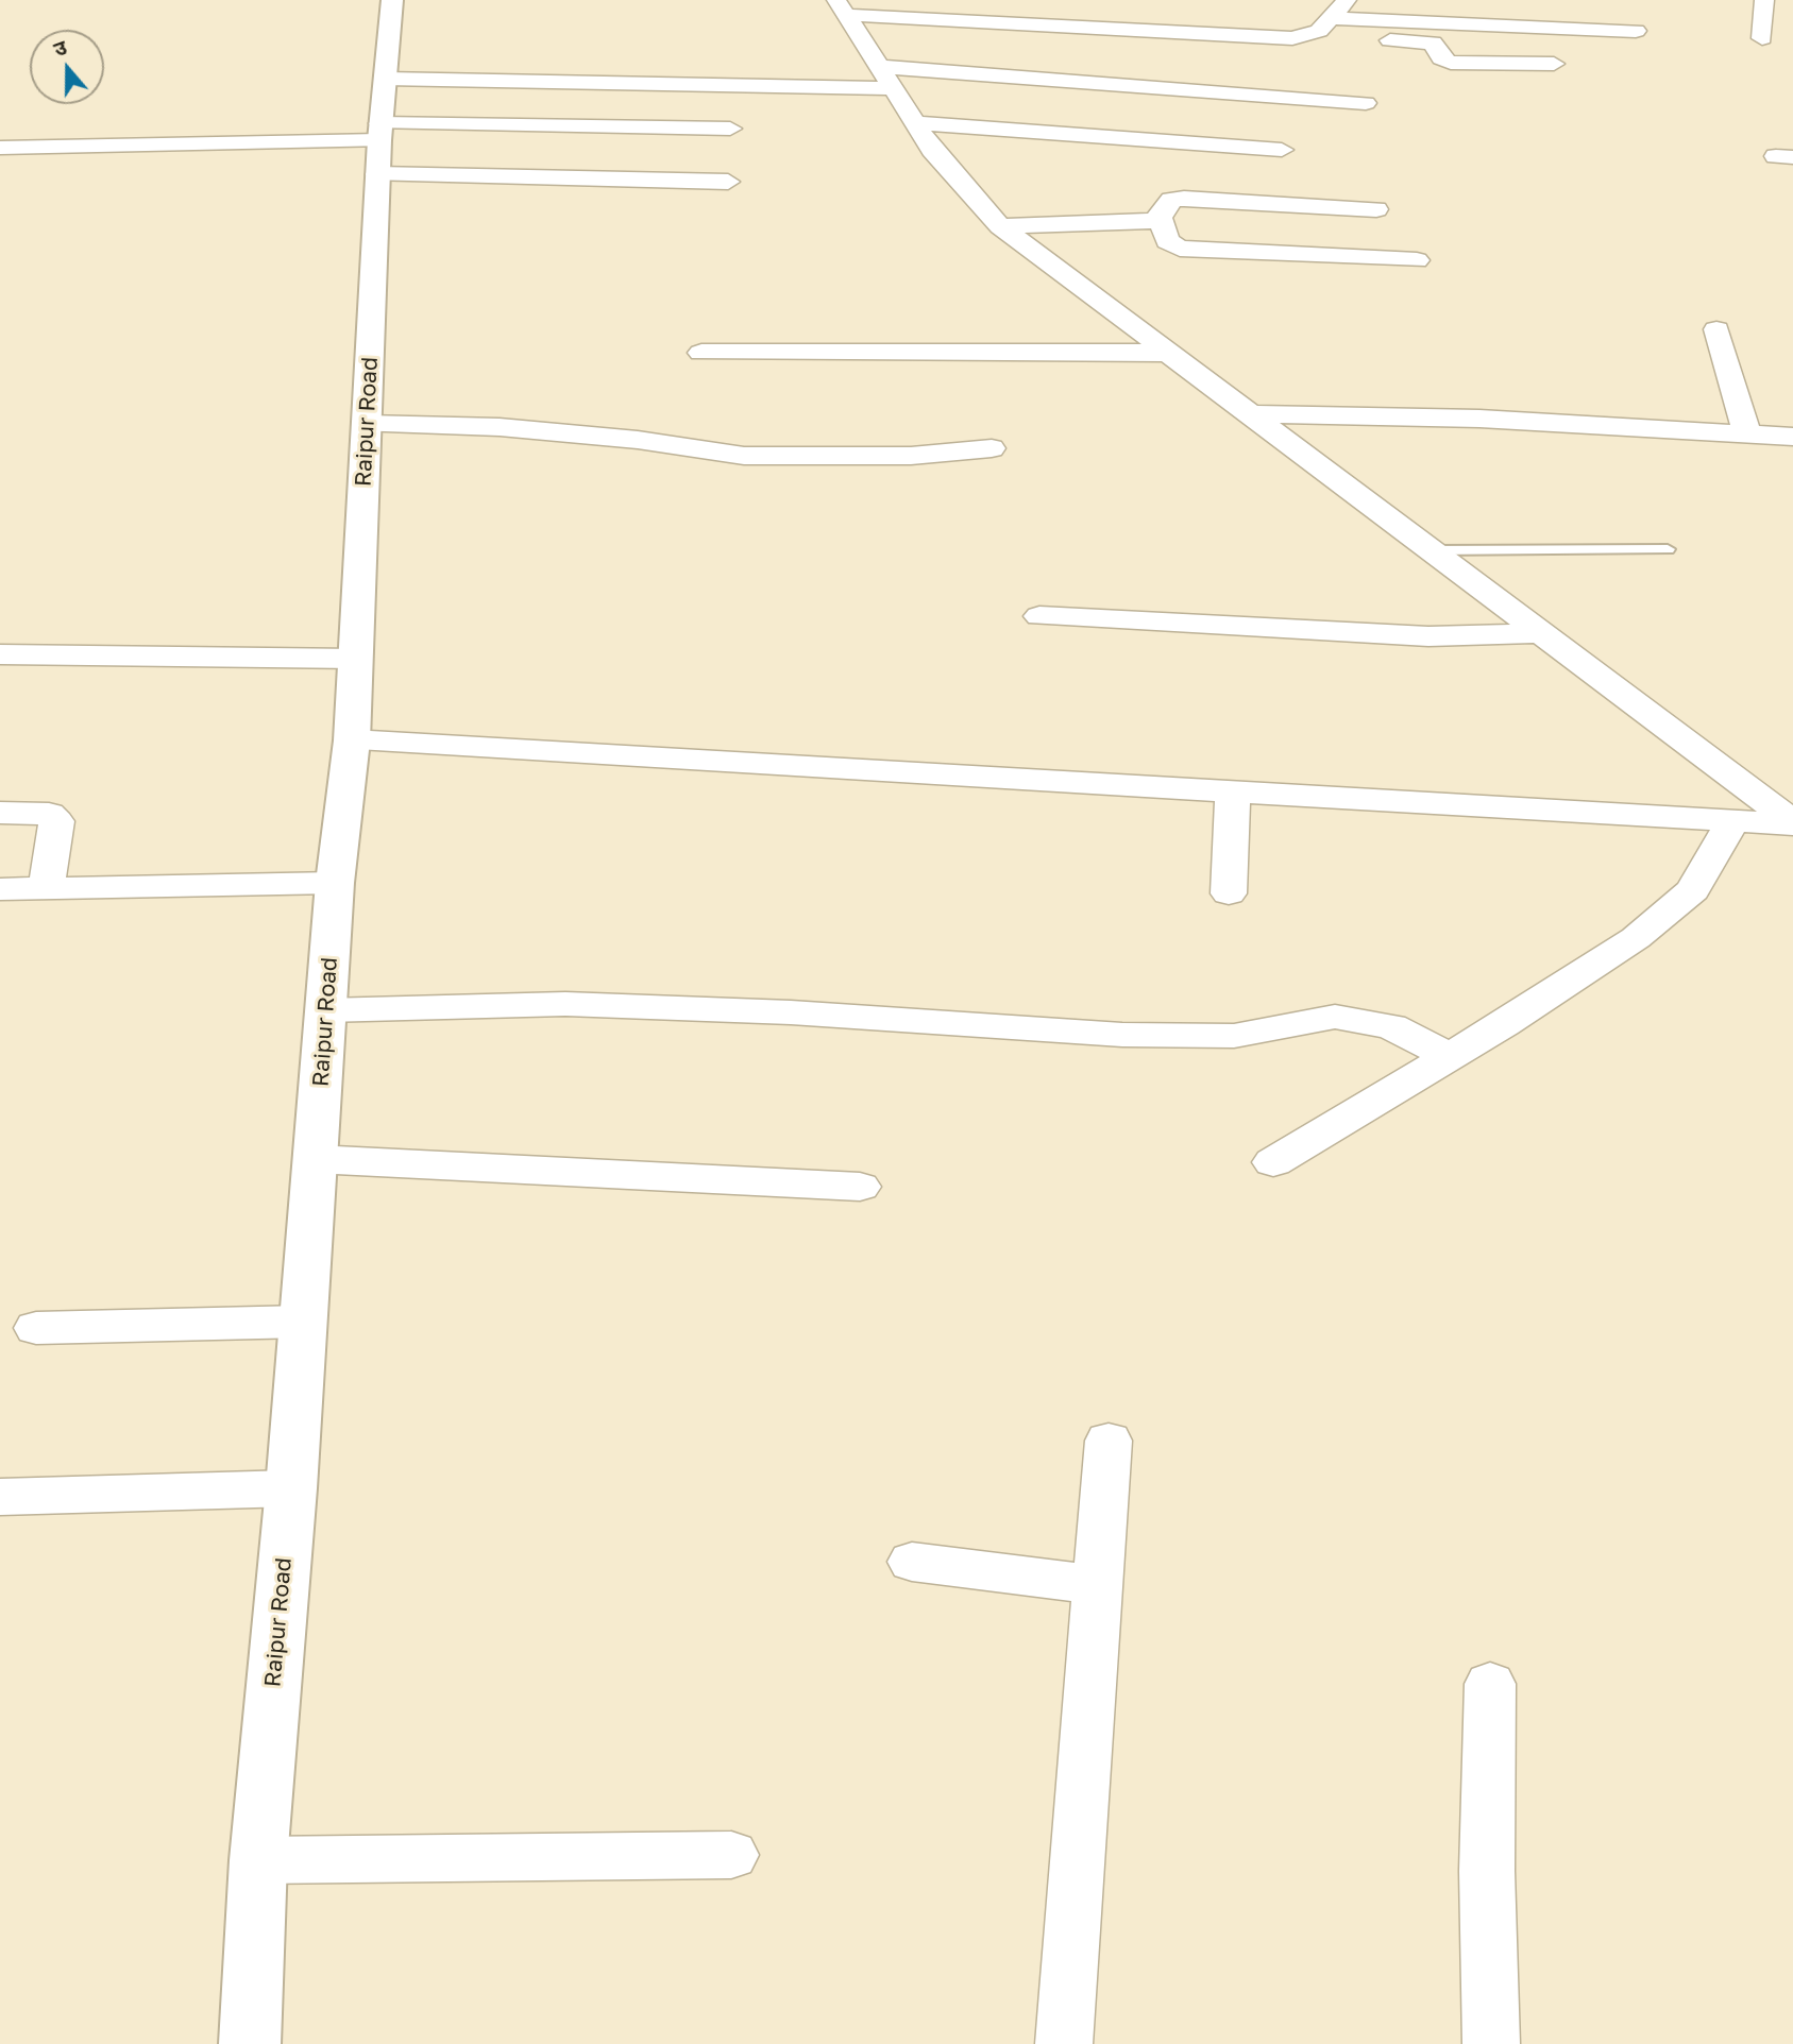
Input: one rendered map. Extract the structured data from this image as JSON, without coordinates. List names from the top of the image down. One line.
{"streets":{"main road":["Raipur Road"]},"north":"top"}
